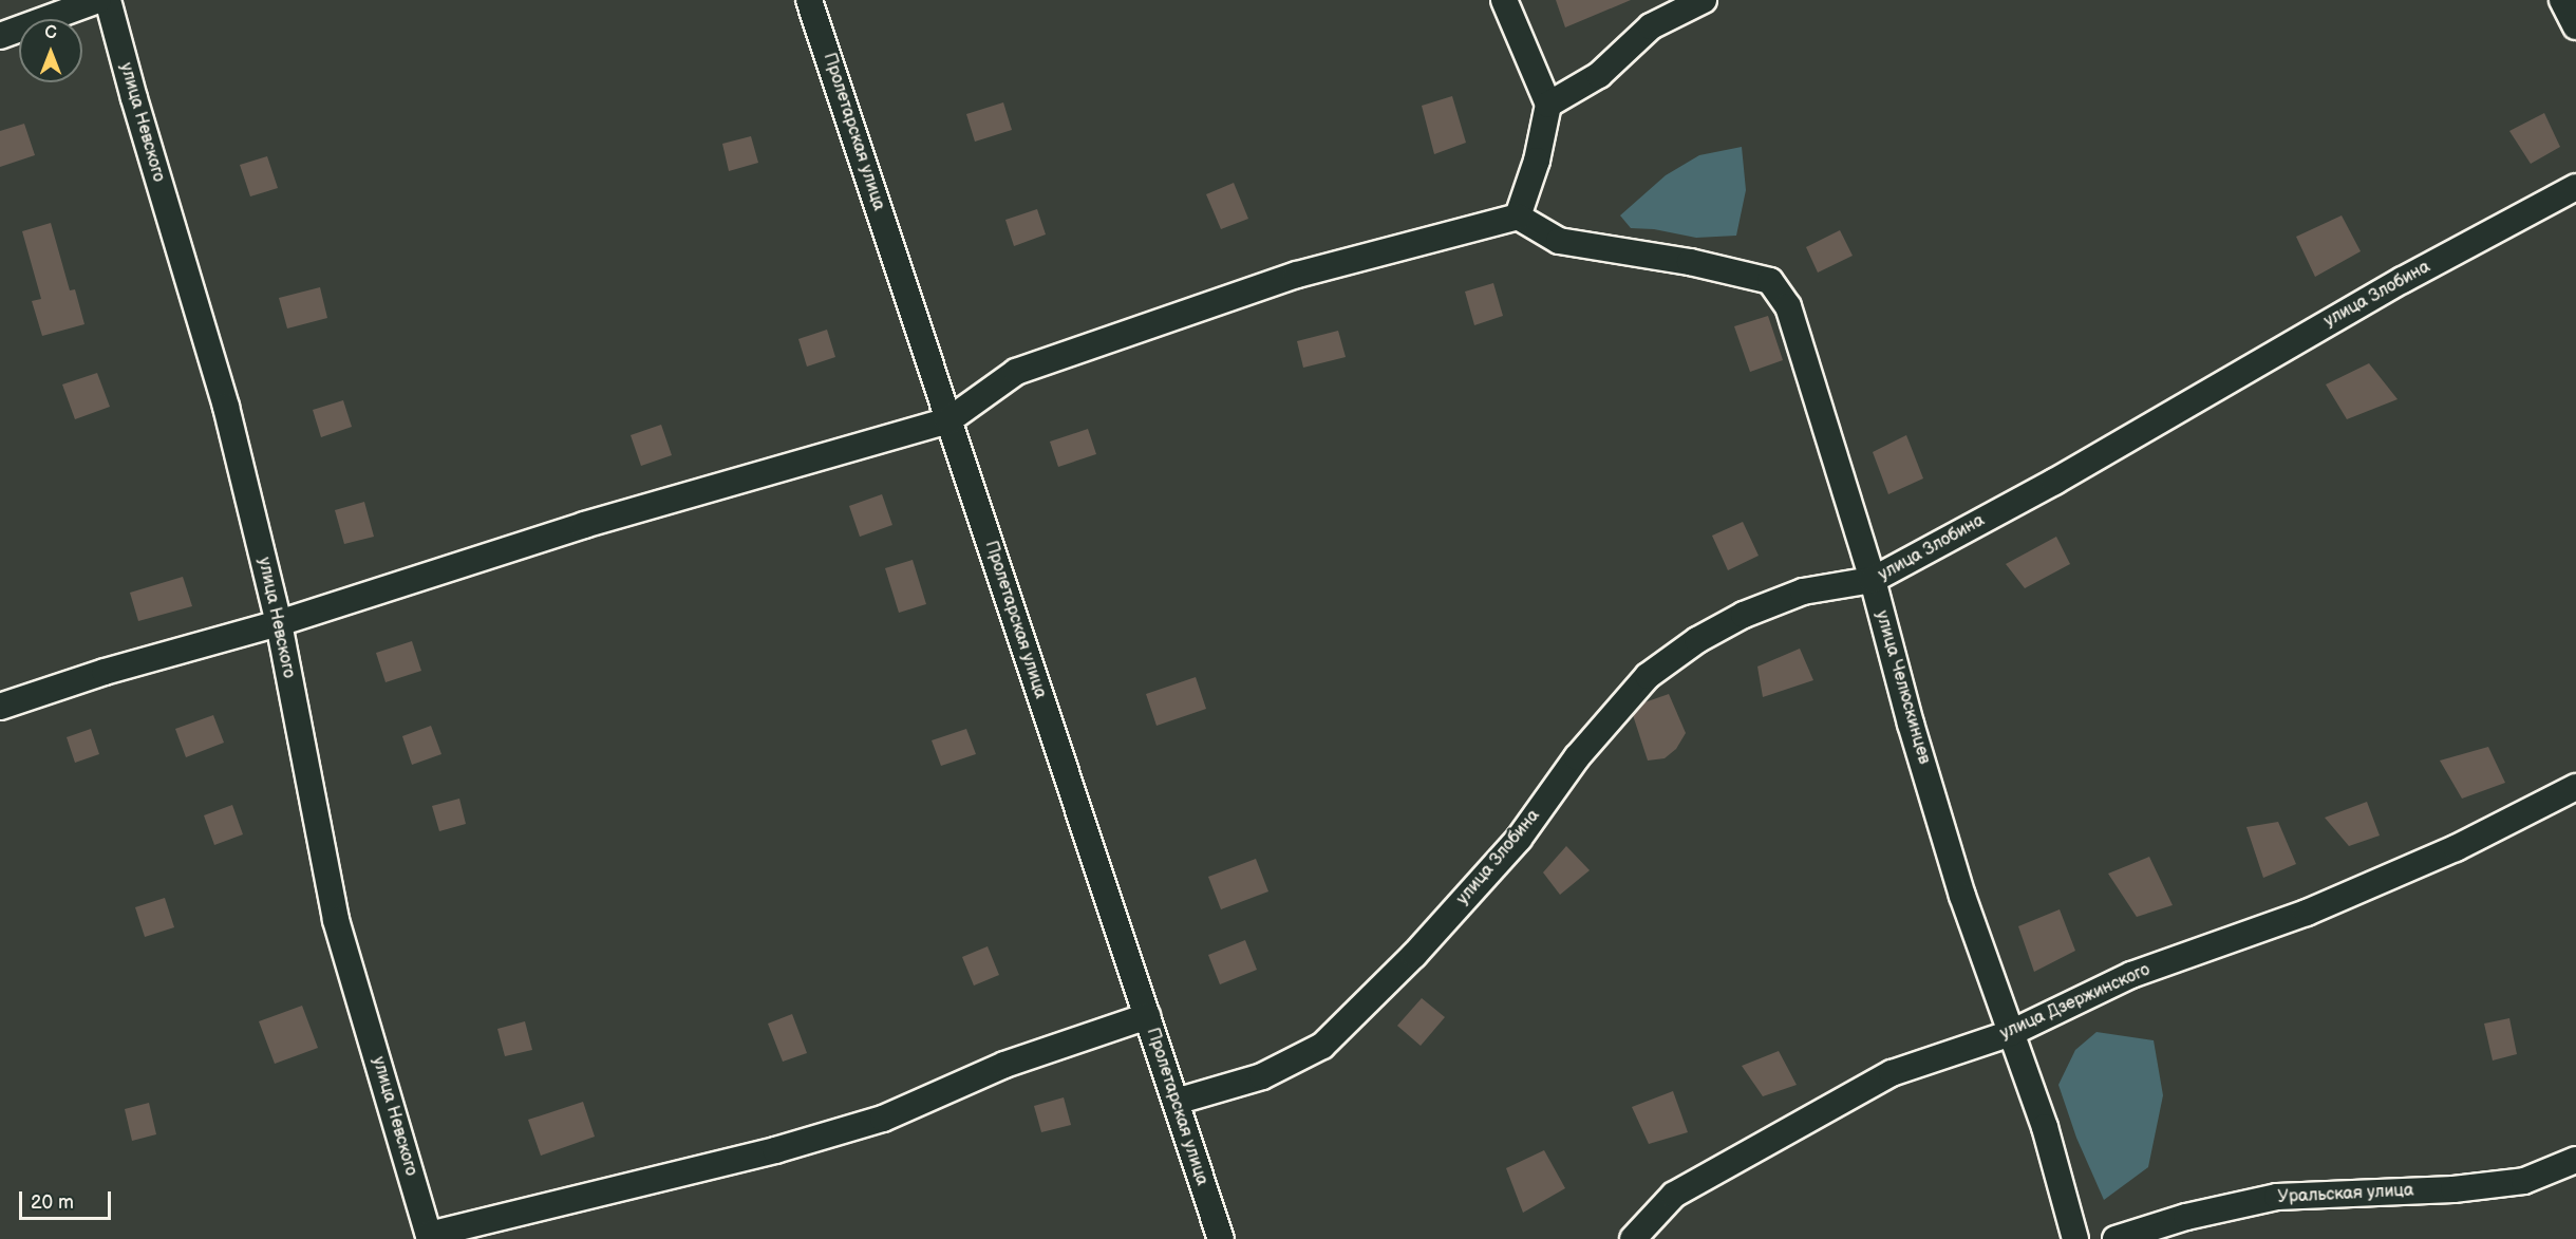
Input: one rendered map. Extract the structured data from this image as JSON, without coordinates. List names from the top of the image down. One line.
{"streets":{"street":["улица Невского","Пролетарская улица","улица Злобина","улица Челюскинцев","улица Дзержинского","Уральская улица"]},"crossings":[["Пролетарская улица","улица Злобина"],["улица Злобина","улица Челюскинцев"],["улица Челюскинцев","улица Дзержинского"]],"scale_bar":"20 m","north":"top"}
